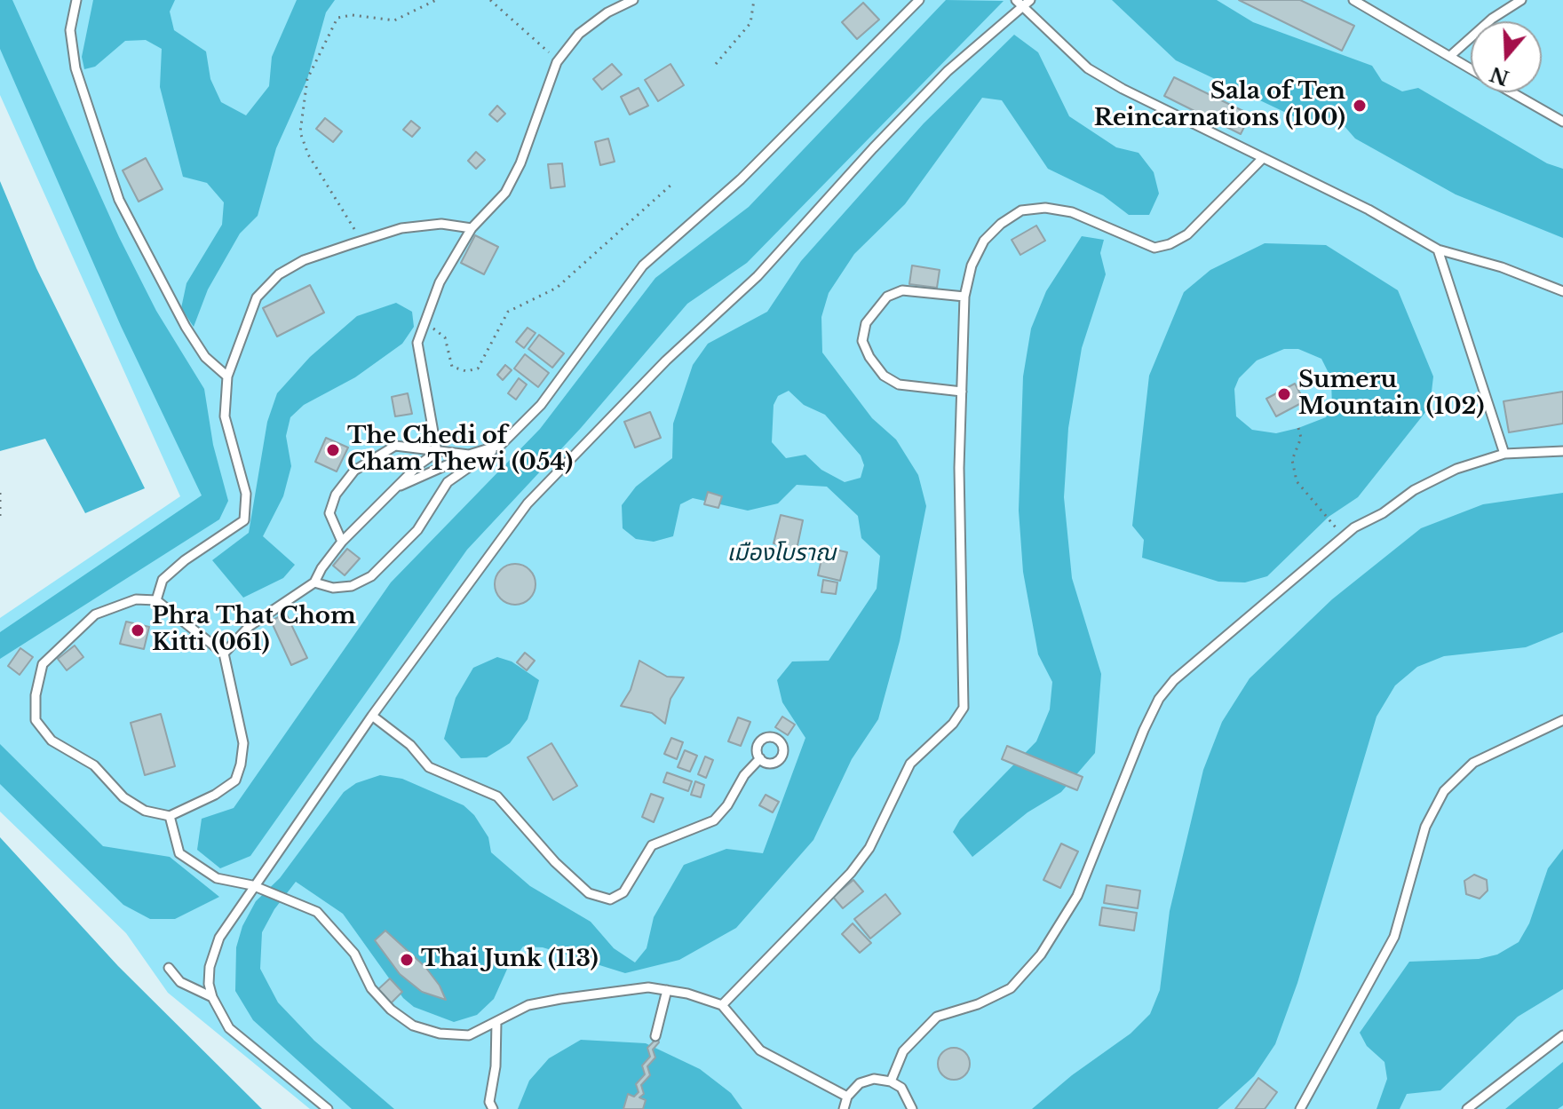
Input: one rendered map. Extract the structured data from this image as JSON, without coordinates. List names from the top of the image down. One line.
{"parks":["เมืองโบราณ"],"places":["Sala of Ten Reincarnations (100)","Sumeru Mountain (102)","The Chedi of Cham Thewi (054)","Phra That Chom Kitti (061)","Thai Junk (113)"],"north":"bottom"}
